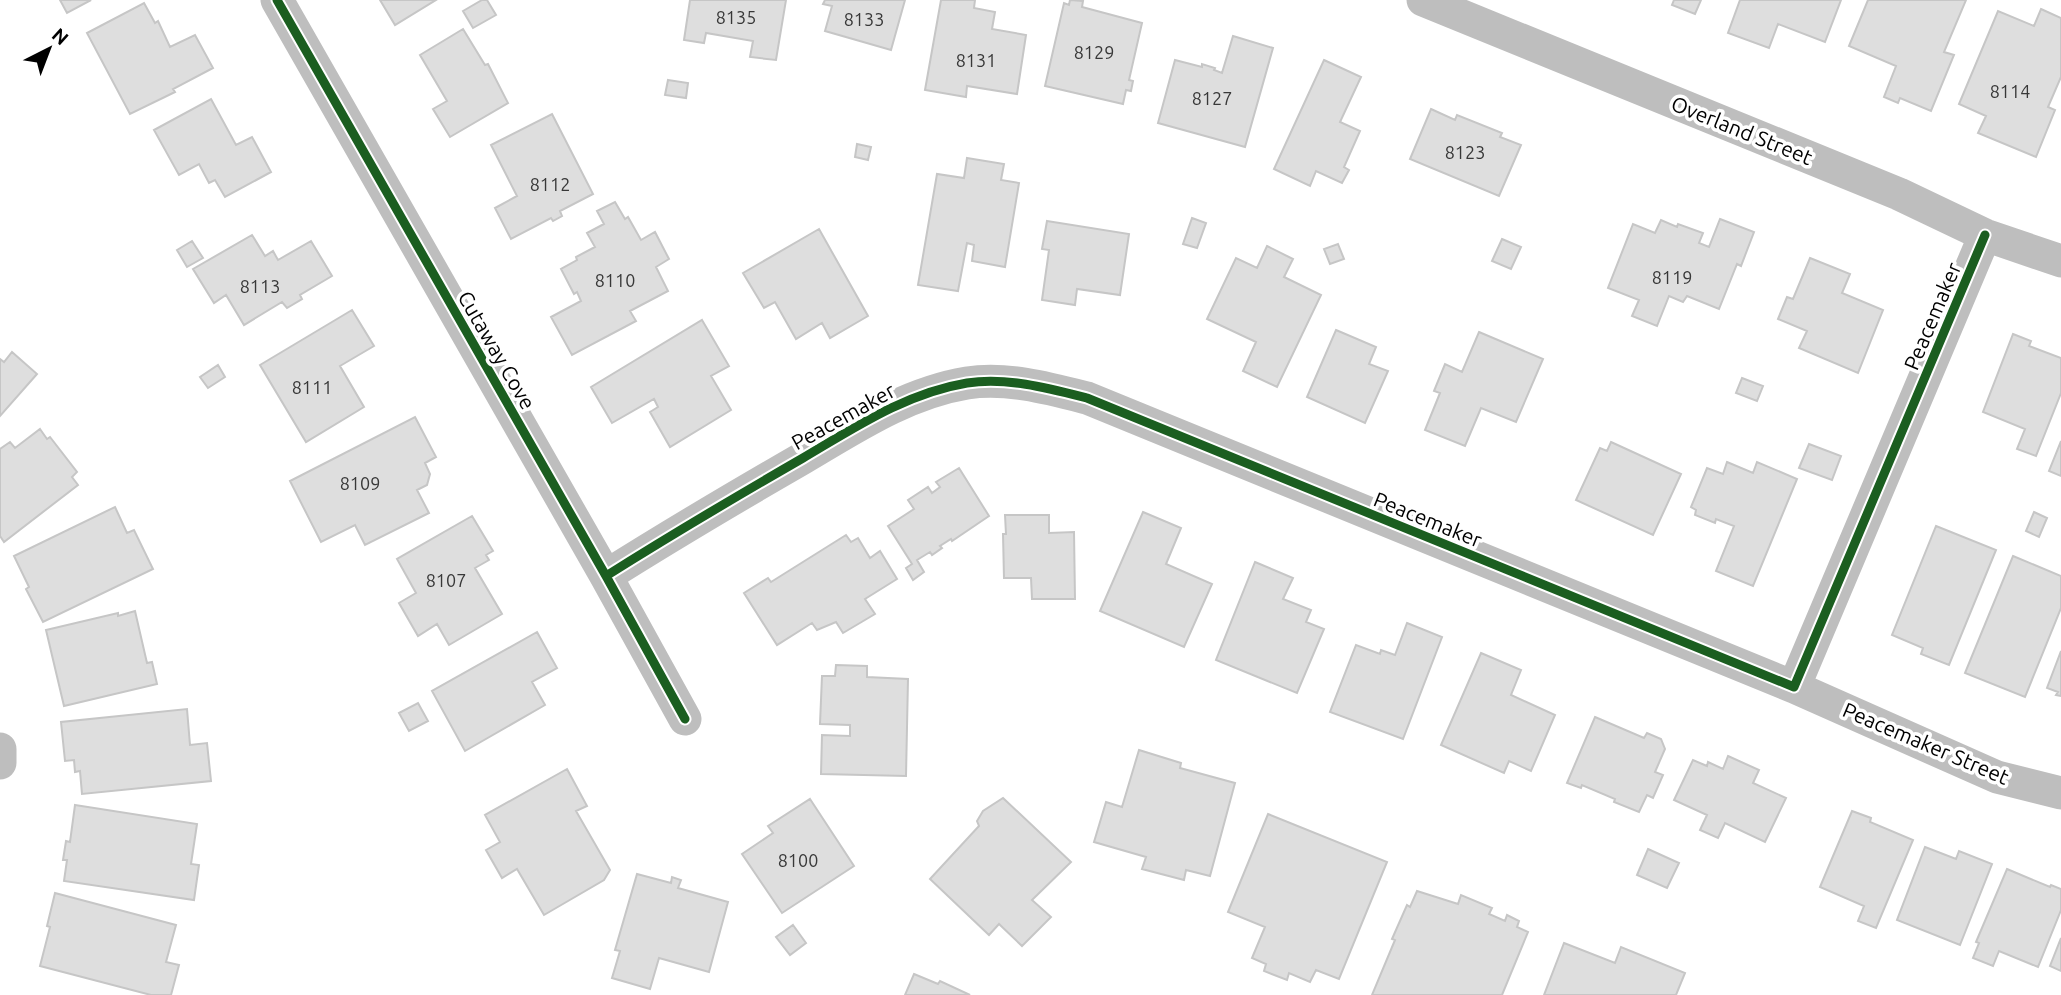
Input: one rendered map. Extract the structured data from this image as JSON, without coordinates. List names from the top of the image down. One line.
{"streets":{"street":["Overland Street","Peacemaker","Cutaway Cove","Peacemaker Street"]},"crossings":[["Overland Street","Peacemaker"],["Peacemaker","Cutaway Cove"],["Peacemaker","Peacemaker Street"]],"house_numbers":["8135","8133","8129","8131","8114","8127","8123","8112","8119","8110","8113","8111","8109","8107","8100"],"north":"top right"}
